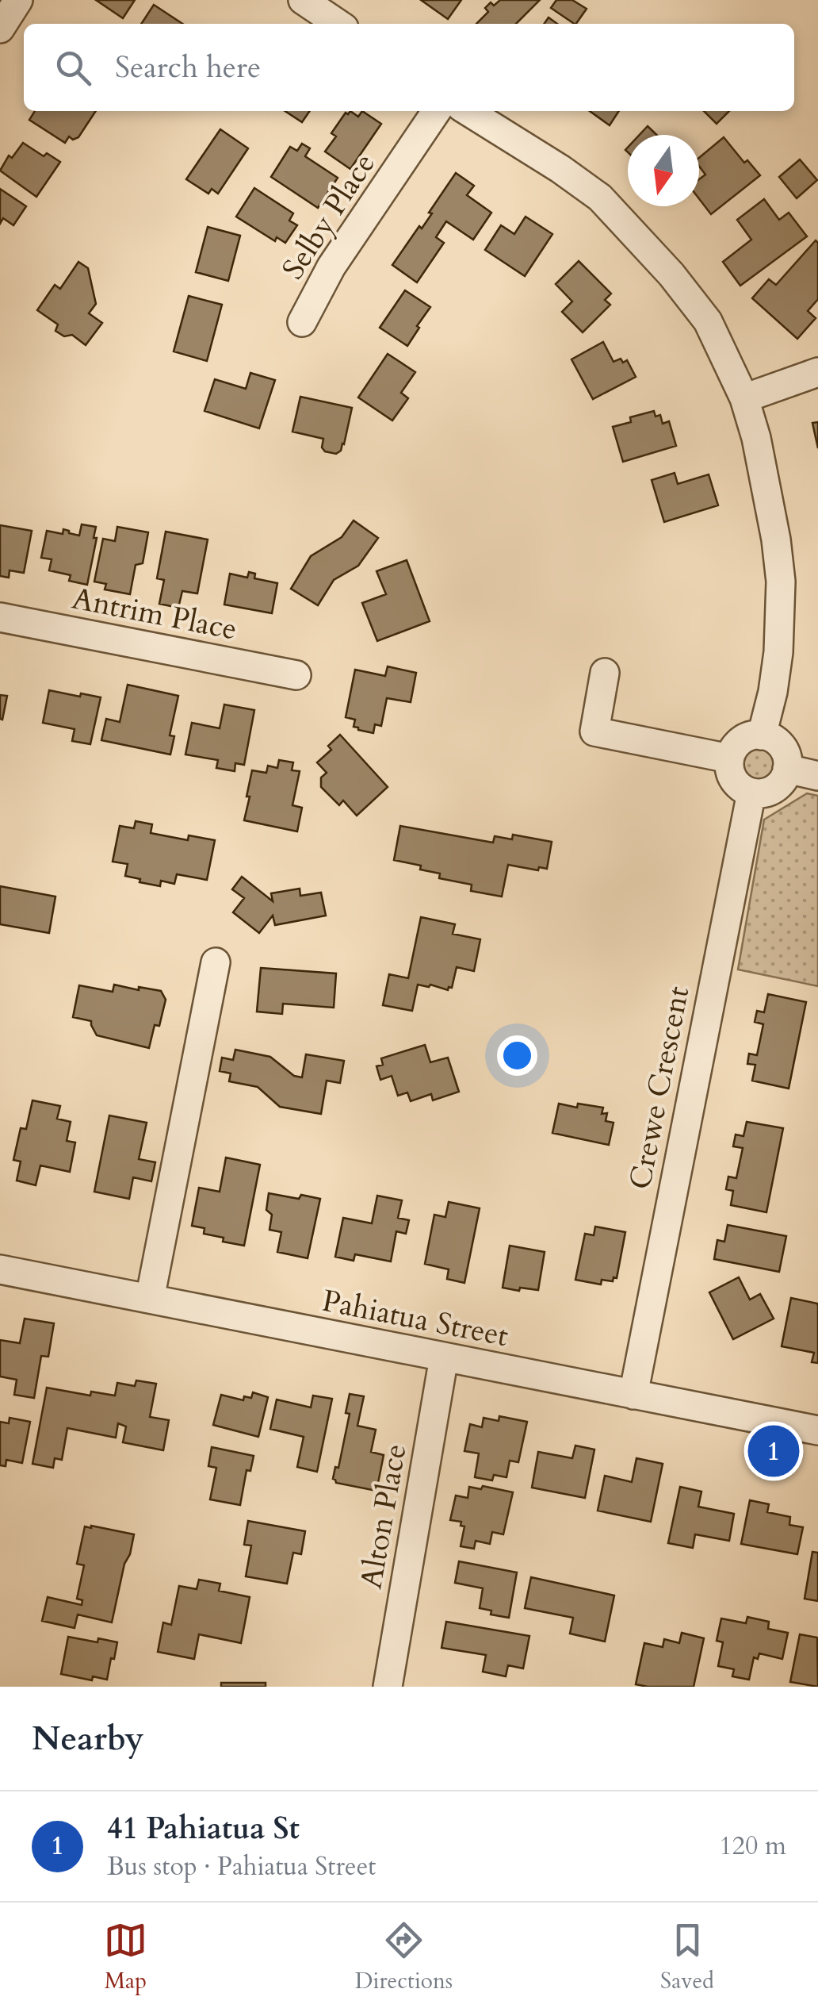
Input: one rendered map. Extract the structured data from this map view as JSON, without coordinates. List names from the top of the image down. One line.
{"streets":{"street":["Selby Place","Antrim Place","Crewe Crescent","Pahiatua Street","Alton Place"]},"crossings":[["Crewe Crescent","Pahiatua Street"],["Pahiatua Street","Alton Place"]],"north":"bottom","page":{"search":"Search here","pins":"1","heading":"Nearby","list":[{"mark":"1","name":"41 Pahiatua St","note":"Bus stop · Pahiatua Street","value":"120 m"}],"nav":["Map","Directions","Saved"]}}
